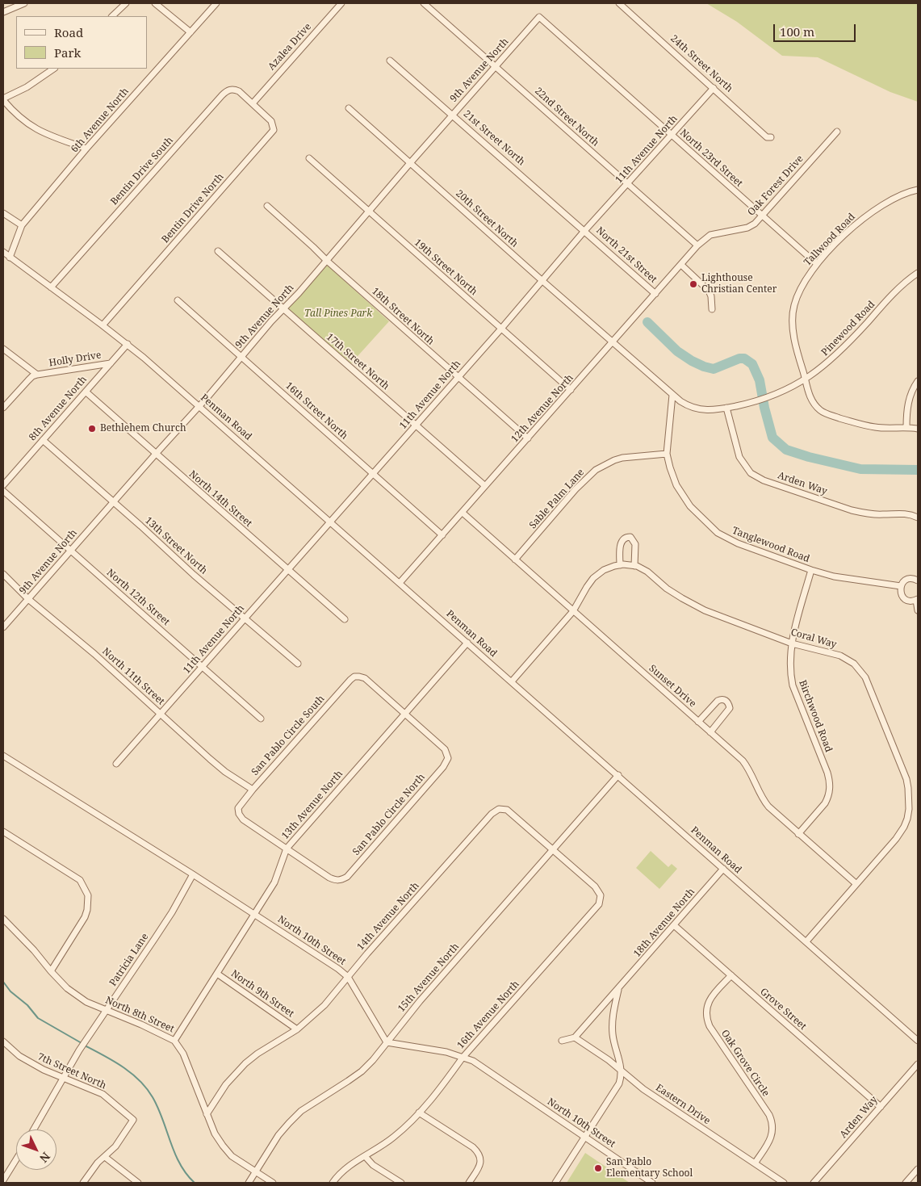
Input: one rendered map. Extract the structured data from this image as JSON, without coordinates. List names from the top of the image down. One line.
{"streets":{"street":["Azalea Drive","24th Street North","9th Avenue North","22nd Street North","6th Avenue North","21st Street North","11th Avenue North","North 23rd Street","Bentin Drive South","Oak Forest Drive","Bentin Drive North","20th Street North","Tallwood Road","North 21st Street","19th Street North","18th Street North","Pinewood Road","Holly Drive","17th Street North","8th Avenue North","12th Avenue North","16th Street North","Penman Road","Arden Way","North 14th Street","Sable Palm Lane","Tanglewood Road","13th Street North","North 12th Street","Coral Way","North 11th Street","Sunset Drive","Birchwood Road","San Pablo Circle South","13th Avenue North","San Pablo Circle North","14th Avenue North","18th Avenue North","North 10th Street","Patricia Lane","15th Avenue North","North 9th Street","Grove Street","North 8th Street","16th Avenue North","Oak Grove Circle","7th Street North","Eastern Drive"]},"crossings":[["Azalea Drive","Bentin Drive South"],["Azalea Drive","Bentin Drive North"],["24th Street North","11th Avenue North"],["9th Avenue North","22nd Street North"],["9th Avenue North","21st Street North"],["9th Avenue North","North 23rd Street"],["9th Avenue North","20th Street North"],["9th Avenue North","19th Street North"],["9th Avenue North","18th Street North"],["9th Avenue North","17th Street North"],["9th Avenue North","16th Street North"],["9th Avenue North","Penman Road"],["9th Avenue North","North 14th Street"],["9th Avenue North","13th Street North"],["9th Avenue North","North 12th Street"],["9th Avenue North","North 11th Street"],["22nd Street North","11th Avenue North"],["22nd Street North","Oak Forest Drive"],["22nd Street North","12th Avenue North"],["6th Avenue North","Penman Road"],["21st Street North","11th Avenue North"],["21st Street North","North 21st Street"],["11th Avenue North","North 23rd Street"],["11th Avenue North","20th Street North"],["11th Avenue North","North 21st Street"],["11th Avenue North","19th Street North"],["11th Avenue North","18th Street North"],["11th Avenue North","17th Street North"],["11th Avenue North","16th Street North"],["11th Avenue North","Penman Road"],["11th Avenue North","North 14th Street"],["11th Avenue North","13th Street North"],["11th Avenue North","North 12th Street"],["11th Avenue North","North 11th Street"],["North 23rd Street","Oak Forest Drive"],["North 23rd Street","Tallwood Road"],["Bentin Drive South","Bentin Drive North"],["Bentin Drive South","Penman Road"],["Oak Forest Drive","12th Avenue North"],["Bentin Drive North","Penman Road"],["20th Street North","Pinewood Road"],["20th Street North","12th Avenue North"],["20th Street North","Tanglewood Road"],["Tallwood Road","Pinewood Road"],["North 21st Street","12th Avenue North"],["19th Street North","12th Avenue North"],["18th Street North","12th Avenue North"],["Pinewood Road","Arden Way"],["Pinewood Road","Tanglewood Road"],["Holly Drive","8th Avenue North"],["17th Street North","12th Avenue North"],["8th Avenue North","Penman Road"],["8th Avenue North","North 14th Street"],["8th Avenue North","13th Street North"],["12th Avenue North","16th Street North"],["12th Avenue North","Penman Road"],["12th Avenue North","Sunset Drive"],["Penman Road","Coral Way"],["Penman Road","13th Avenue North"],["Penman Road","18th Avenue North"],["Penman Road","15th Avenue North"],["Arden Way","Grove Street"],["Sable Palm Lane","Tanglewood Road"],["Sable Palm Lane","Sunset Drive"],["Tanglewood Road","Birchwood Road"],["Coral Way","Sunset Drive"],["Coral Way","Birchwood Road"],["North 11th Street","San Pablo Circle South"],["Sunset Drive","Birchwood Road"],["San Pablo Circle South","13th Avenue North"],["San Pablo Circle South","San Pablo Circle North"],["13th Avenue North","San Pablo Circle North"],["13th Avenue North","North 10th Street"],["13th Avenue North","North 9th Street"],["13th Avenue North","North 8th Street"],["14th Avenue North","North 10th Street"],["14th Avenue North","15th Avenue North"],["14th Avenue North","North 9th Street"],["14th Avenue North","North 8th Street"],["14th Avenue North","16th Avenue North"],["18th Avenue North","Grove Street"],["18th Avenue North","Eastern Drive"],["North 10th Street","Patricia Lane"],["North 10th Street","15th Avenue North"],["North 10th Street","16th Avenue North"],["Patricia Lane","North 8th Street"],["Patricia Lane","7th Street North"],["15th Avenue North","North 8th Street"],["15th Avenue North","16th Avenue North"],["Grove Street","Oak Grove Circle"],["Oak Grove Circle","Eastern Drive"]],"parks":["Tall Pines Park"],"places":["Lighthouse Christian Center","Bethlehem Church","San Pablo Elementary School"],"legend":["Road","Park"],"scale_bar":"100 m","north":"bottom right"}
